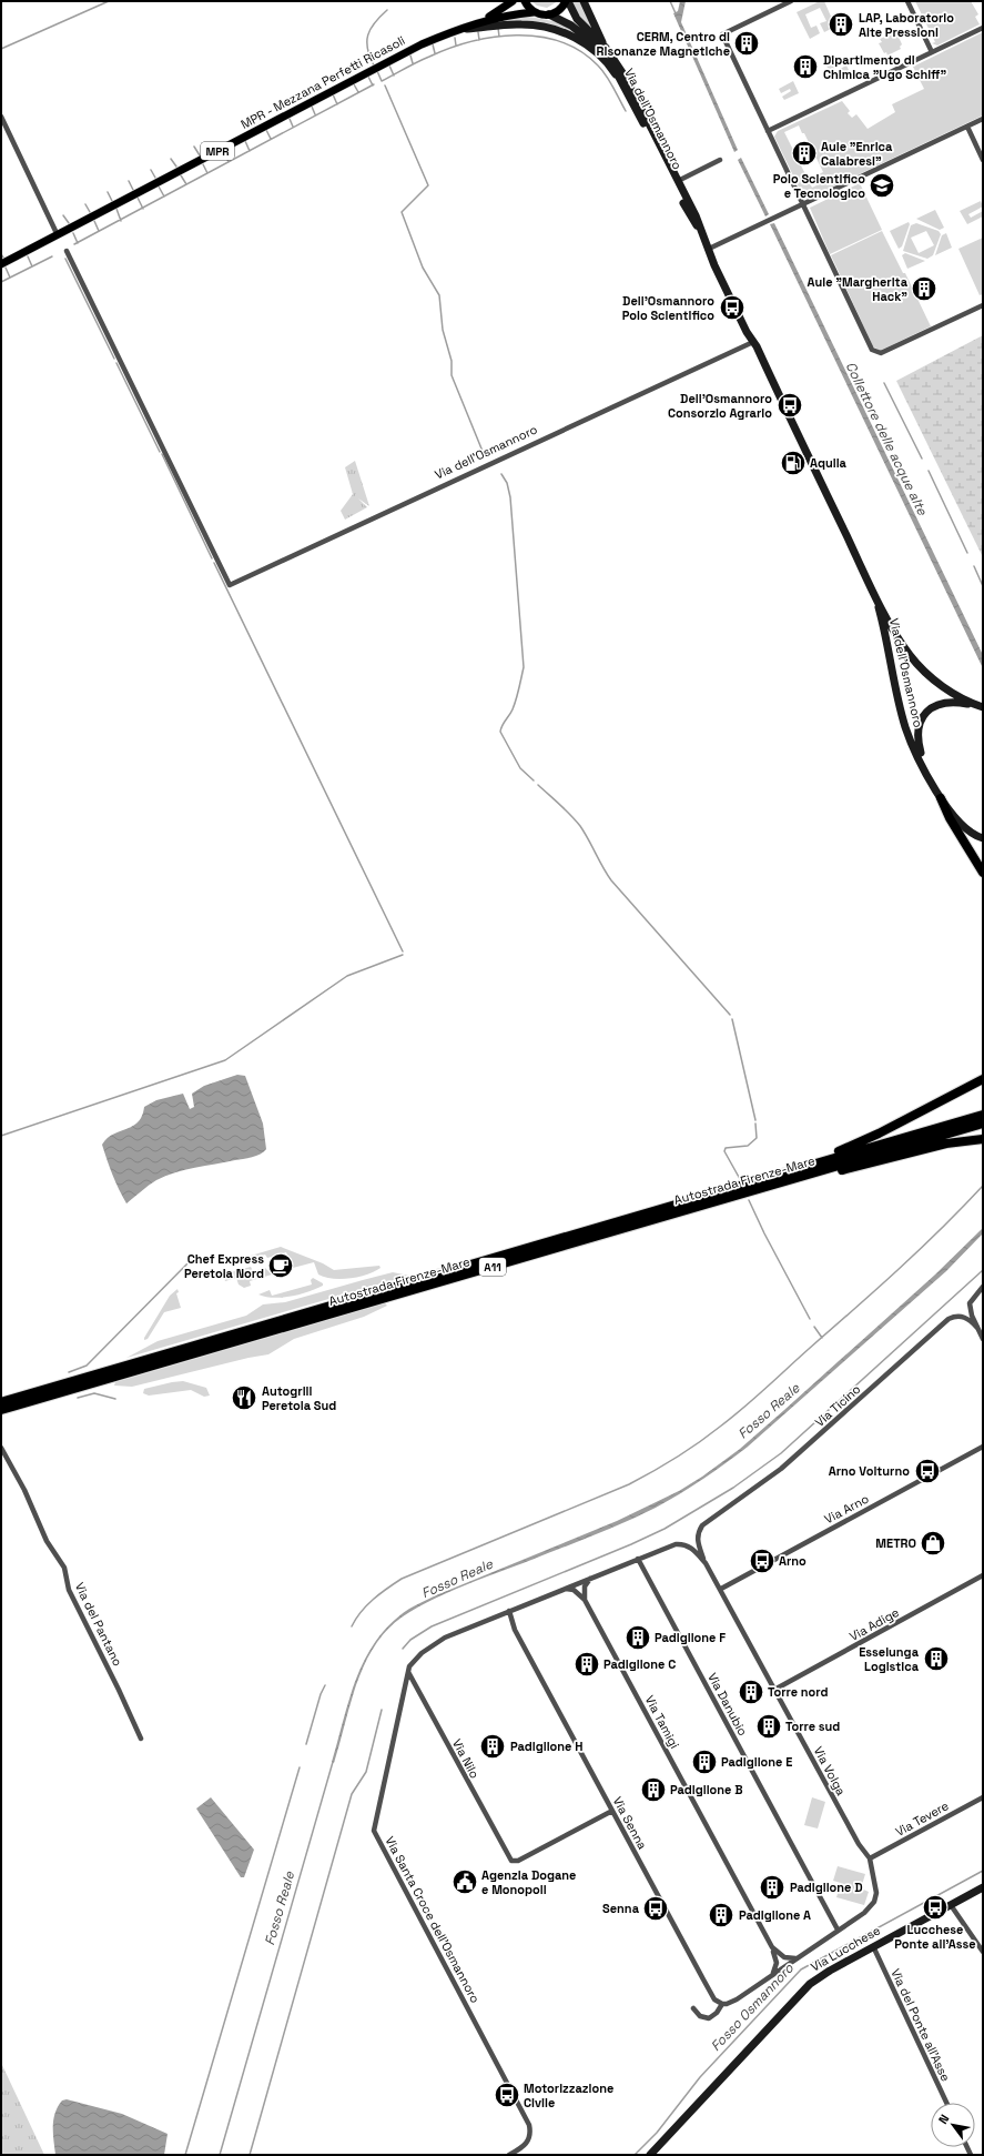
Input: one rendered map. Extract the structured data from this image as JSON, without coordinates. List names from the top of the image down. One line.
{"streets":{"highway":["Autostrada Firenze-Mare","A11"],"main road":["MPR - Mezzana Perfetti Ricasoli","Via dell'Osmannoro","MPR","Via Lucchese"],"street":["Via Ticino","Via Arno","Via del Pantano","Via Adige","Via Danubio","Via Tamigi","Via Nilo","Via Volga","Via Tevere","Via Senna","Via Santa Croce dell'Osmannoro","Via del Ponte all'Asse"]},"crossings":[["MPR - Mezzana Perfetti Ricasoli","Via dell'Osmannoro"],["MPR - Mezzana Perfetti Ricasoli","MPR"],["Via dell'Osmannoro","MPR"],["Via Ticino","Via Volga"],["Via Arno","Via Volga"],["Via Adige","Via Volga"],["Via Danubio","Via Volga"],["Via Tamigi","Via Volga"],["Via Nilo","Via Senna"],["Via Nilo","Via Santa Croce dell'Osmannoro"],["Via Volga","Via Tevere"],["Via Volga","Via Senna"],["Via Lucchese","Via del Ponte all'Asse"]],"water":["Collettore delle acque alte","Fosso Reale","Fosso Osmannoro"],"places":{"building":["LAP, Laboratorio Alte Pressioni","CERM, Centro di Risonanze Magnetiche","Dipartimento di Chimica \"Ugo Schiff\"","Aule \"Enrica Calabresi\"","Aule \"Margherita Hack\"","Padiglione F","Esselunga Logistica","Padiglione C","Torre nord","Torre sud","Padiglione H","Padiglione E","Padiglione B","Padiglione D","Padiglione A"],"school or university":["Polo Scientifico e Tecnologico"],"bus stop":["Dell'Osmannoro Polo Scientifico","Dell'Osmannoro Consorzio Agrario","Arno Volturno","Arno","Lucchese Ponte all'Asse","Senna","Motorizzazione Civile"],"fuel station":["Aquila"],"cafe":["Chef Express Peretola Nord"],"restaurant":["Autogrill Peretola Sud"],"shop":["METRO"],"public building":["Agenzia Dogane e Monopoli"]},"north":"top left"}
